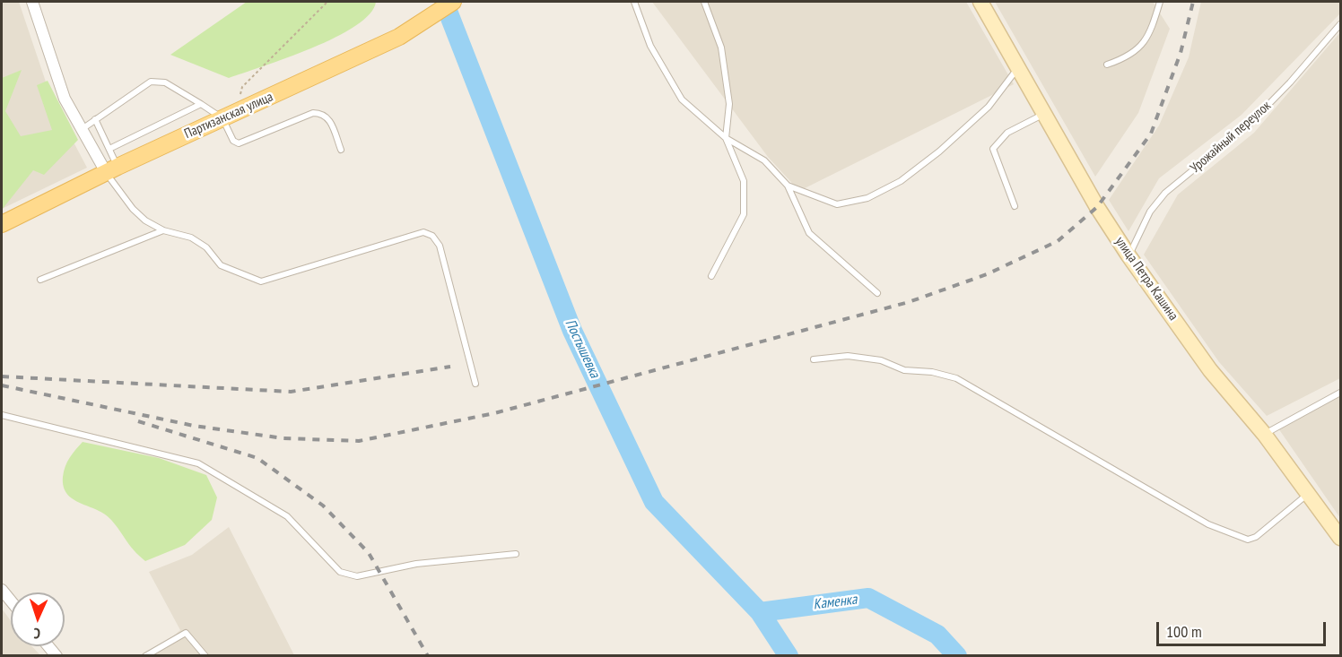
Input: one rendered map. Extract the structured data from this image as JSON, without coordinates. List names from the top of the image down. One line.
{"streets":{"main road":["Партизанская улица","улица Петра Кашина"],"lane":["Урожайный переулок"]},"crossings":[["Урожайный переулок","улица Петра Кашина"]],"water":["Постышевка","Каменка"],"scale_bar":"100 m","north":"bottom"}
